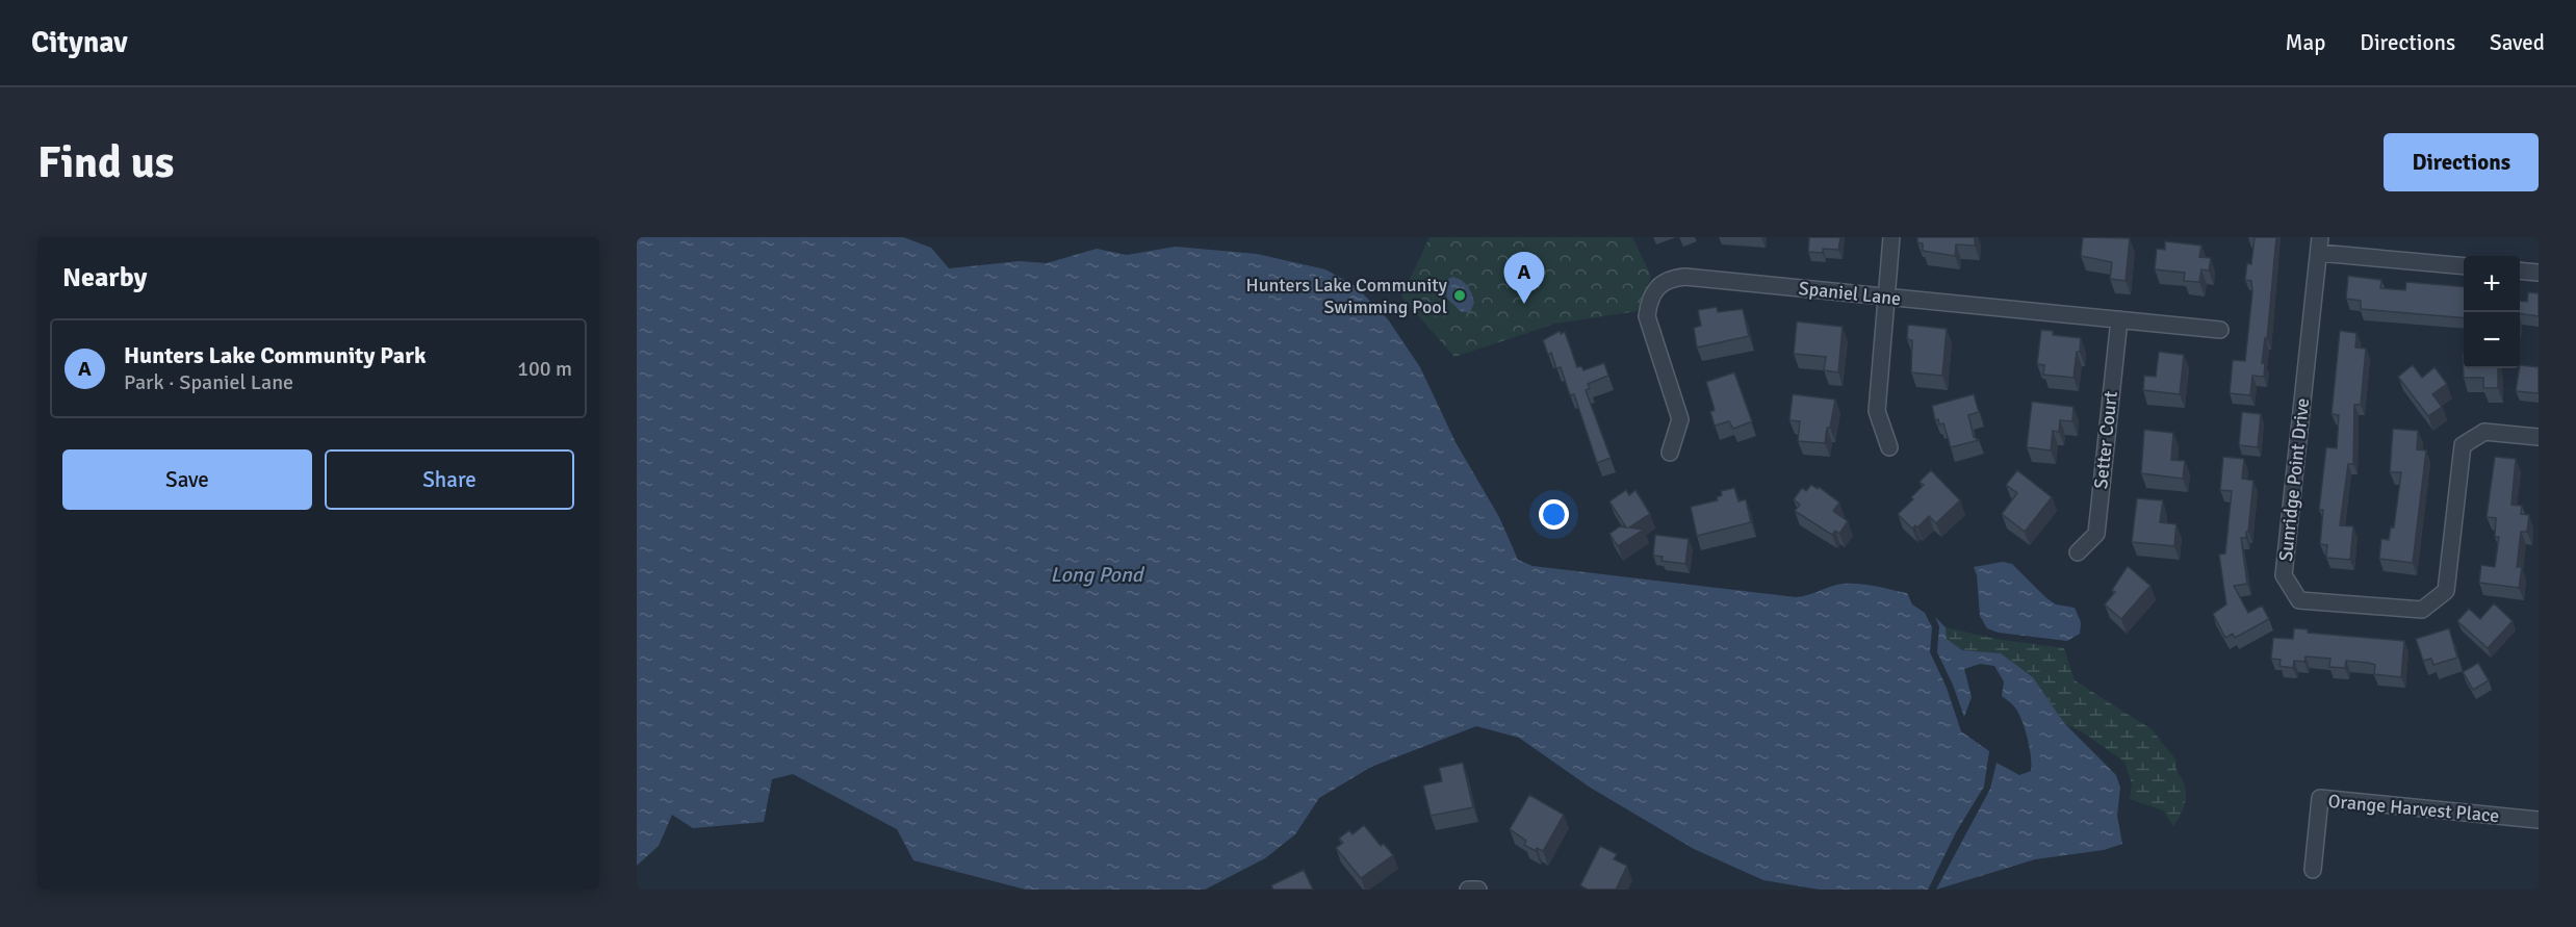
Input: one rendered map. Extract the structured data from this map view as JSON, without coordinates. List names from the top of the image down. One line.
{"streets":{"street":["Spaniel Lane","Setter Court","Sunridge Point Drive","Orange Harvest Place"]},"crossings":[["Spaniel Lane","Setter Court"]],"water":["Long Pond"],"places":["Hunters Lake Community Swimming Pool"],"page":{"header":"Citynav","nav":["Map","Directions","Saved"],"buttons":["Directions",["Save","Share"]],"title":"Find us","heading":"Nearby","pins":"A","map_buttons":["+","−"],"list":[{"mark":"A","name":"Hunters Lake Community Park","note":"Park · Spaniel Lane","value":"100 m"}]}}
